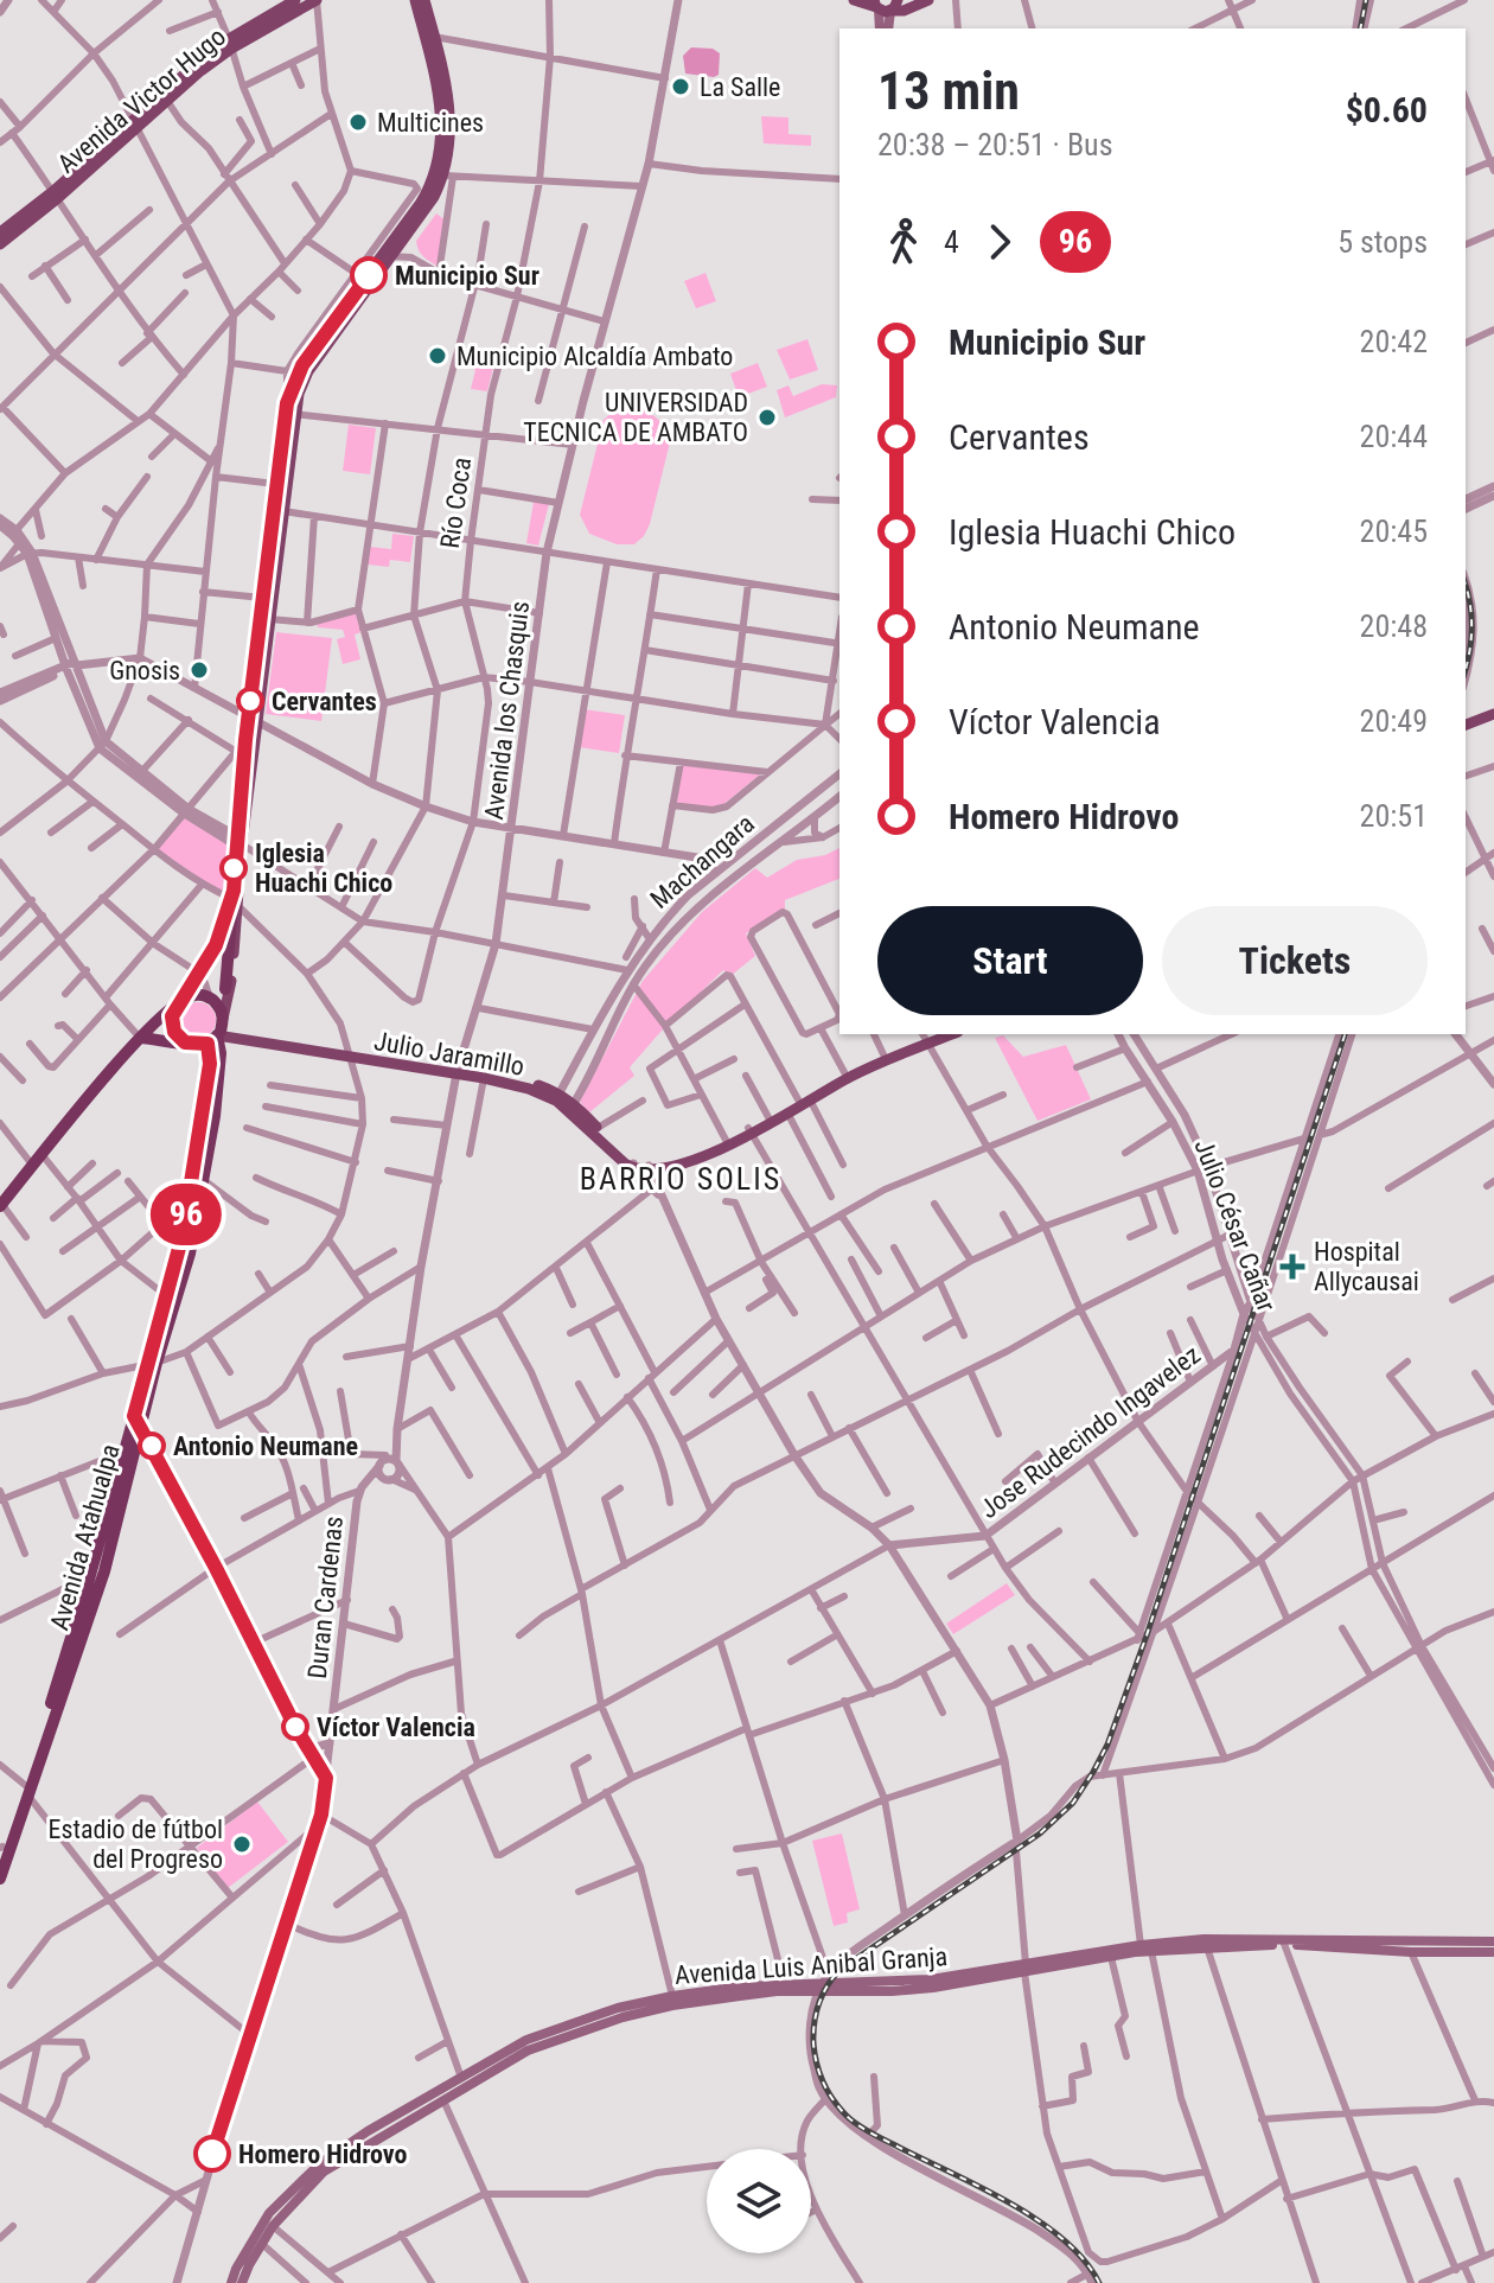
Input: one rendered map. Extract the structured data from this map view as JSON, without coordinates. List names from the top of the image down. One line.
{"streets":{"highway":["Avenida Atahualpa"],"main road":["Avenida Victor Hugo","Julio Jaramillo","Avenida Luis Anibal Granja"],"street":["Río Coca","Avenida los Chasquis","Machangara","Julio César Cañar","Jose Rudecindo Ingavelez","Duran Cardenas"]},"crossings":[["Avenida los Chasquis","Julio Jaramillo"],["Avenida los Chasquis","Duran Cardenas"],["Machangara","Julio Jaramillo"],["Julio Jaramillo","Avenida Atahualpa"],["Julio César Cañar","Jose Rudecindo Ingavelez"]],"districts":["BARRIO SOLIS"],"places":{"other":["La Salle","Multicines","Municipio Sur","Municipio Alcaldía Ambato","UNIVERSIDAD TECNICA DE AMBATO","Gnosis","Cervantes","Iglesia Huachi Chico","Antonio Neumane","Víctor Valencia","Estadio de fútbol del Progreso","Homero Hidrovo"],"health":["Hospital Allycausai"]},"lines":["bus line 96"],"page":{"on_map":"96","heading":["13 min","20:38 – 20:51 · Bus","$0.60"],"legs":["4","96","5 stops"],"list":[{"name":"Municipio Sur","value":"20:42"},{"name":"Cervantes","value":"20:44"},{"name":"Iglesia Huachi Chico","value":"20:45"},{"name":"Antonio Neumane","value":"20:48"},{"name":"Víctor Valencia","value":"20:49"},{"name":"Homero Hidrovo","value":"20:51"}],"buttons":["Start","Tickets"]}}
